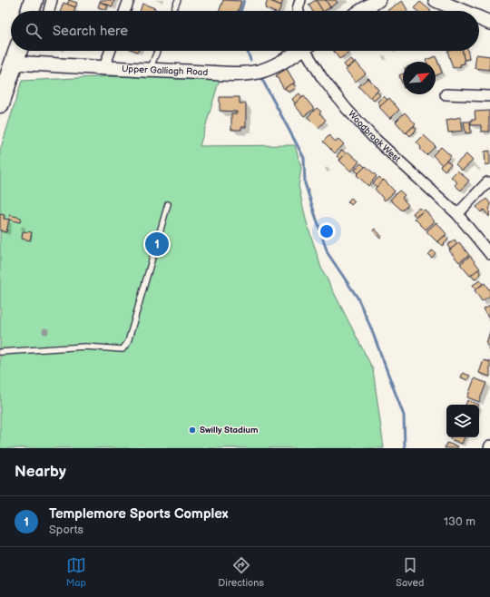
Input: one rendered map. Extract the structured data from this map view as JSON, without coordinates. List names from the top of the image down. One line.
{"streets":{"street":["Upper Galliagh Road","Woodbrook West"]},"places":["Swilly Stadium"],"north":"top right","page":{"search":"Search here","pins":"1","heading":"Nearby","list":[{"mark":"1","name":"Templemore Sports Complex","note":"Sports","value":"130 m"}],"nav":["Map","Directions","Saved"]}}
